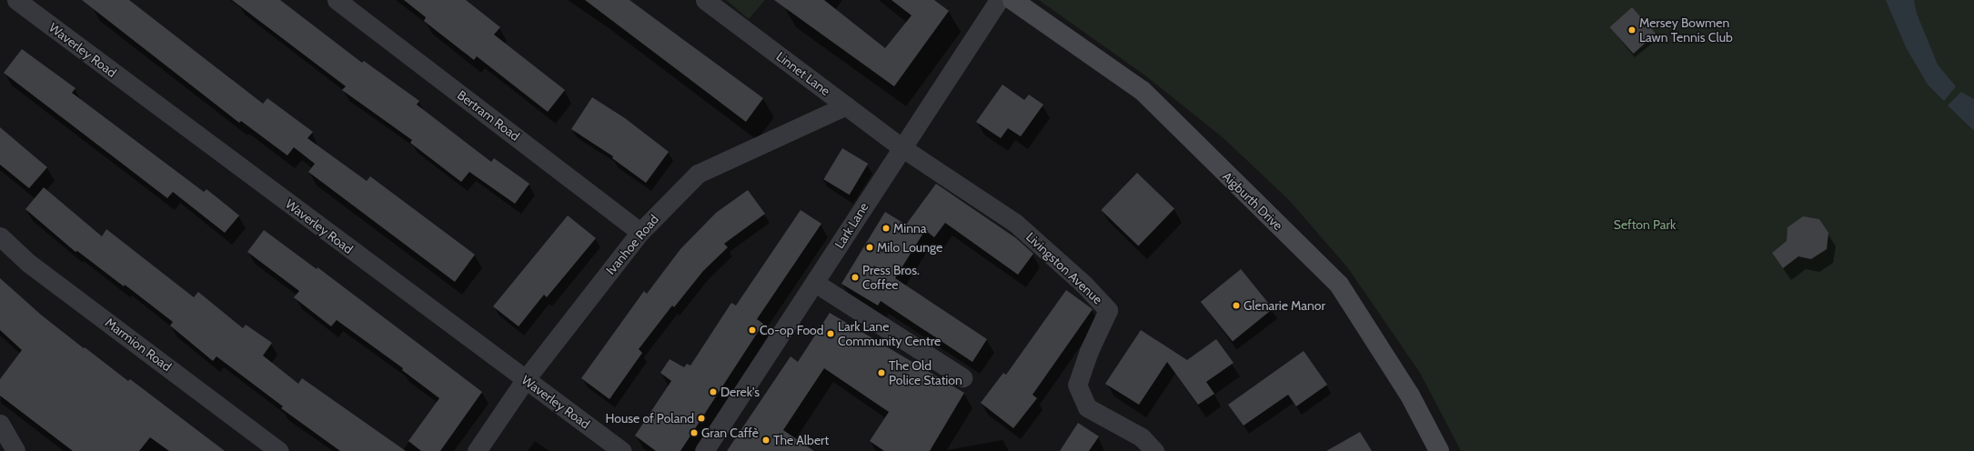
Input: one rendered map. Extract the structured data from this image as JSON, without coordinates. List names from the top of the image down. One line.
{"streets":{"street":["Waverley Road","Linnet Lane","Bertram Road","Aigburth Drive","Lark Lane","Ivanhoe Road","Livingston Avenue","Marmion Road"]},"crossings":[["Waverley Road","Ivanhoe Road"],["Linnet Lane","Lark Lane"],["Linnet Lane","Ivanhoe Road"],["Linnet Lane","Livingston Avenue"],["Bertram Road","Ivanhoe Road"],["Lark Lane","Livingston Avenue"]],"parks":["Sefton Park"],"places":["Mersey Bowmen Lawn Tennis Club","Minna","Milo Lounge","Press Bros. Coffee","Glenarie Manor","Co-op Food","Lark Lane Community Centre","The Old Police Station","Derek's","House of Poland","Gran Caffè","The Albert"]}
